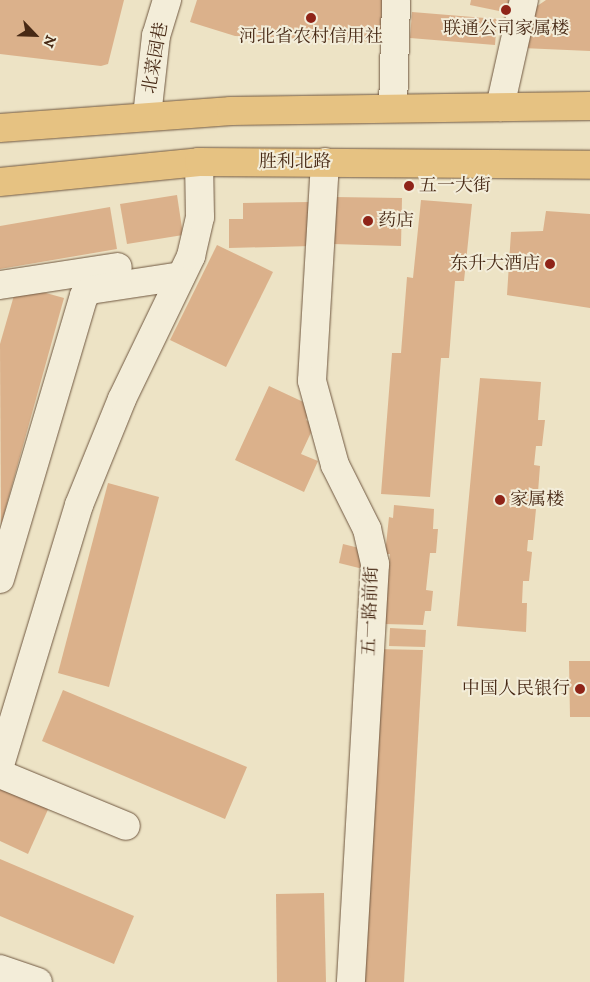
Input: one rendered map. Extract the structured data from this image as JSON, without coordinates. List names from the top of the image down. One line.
{"streets":{"highway":["胜利北路"],"street":["北菜园巷","五一路前街"]},"crossings":[["胜利北路","五一路前街"]],"places":["联通公司家属楼","河北省农村信用社","五一大街","药店","东升大酒店","家属楼","中国人民银行"],"north":"bottom right"}
